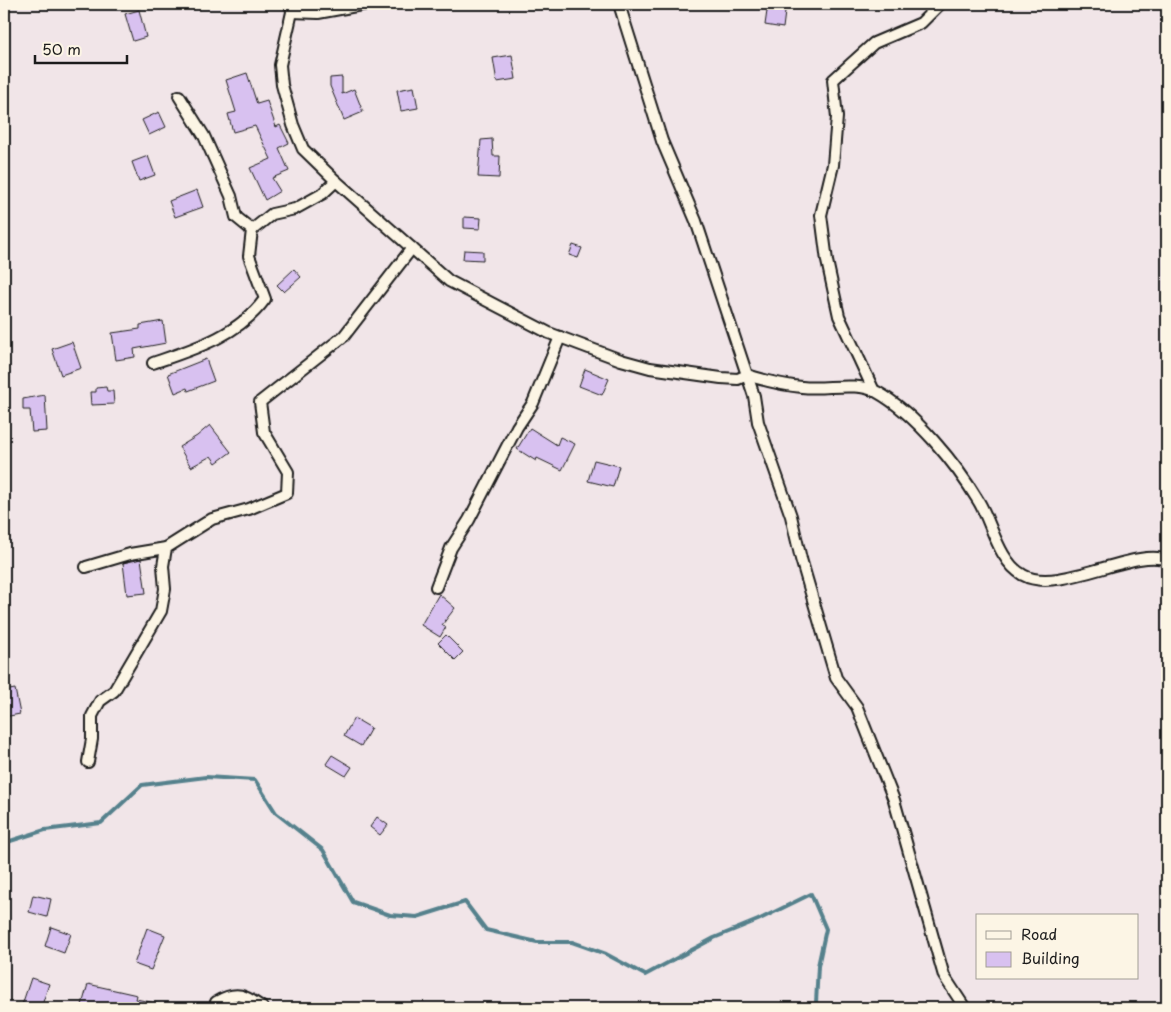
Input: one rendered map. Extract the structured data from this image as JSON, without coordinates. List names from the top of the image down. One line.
{"legend":["Road","Building"],"scale_bar":"50 m"}
